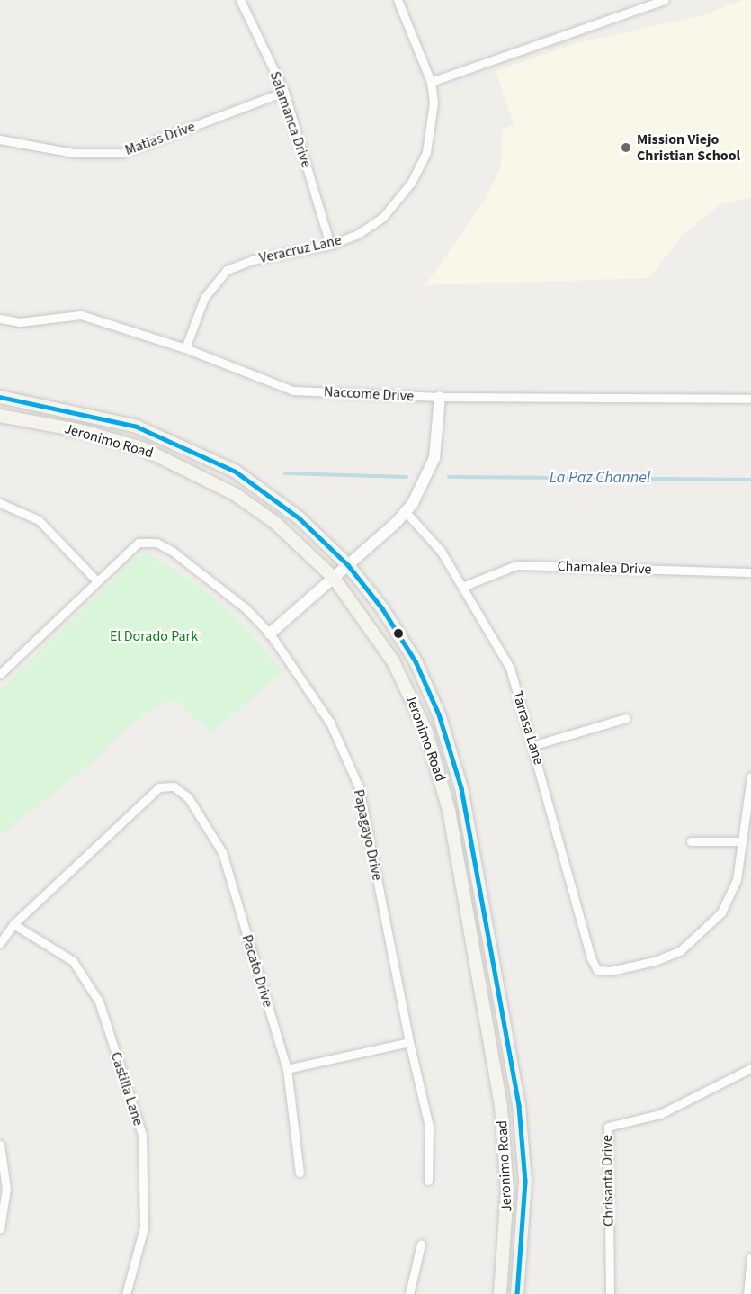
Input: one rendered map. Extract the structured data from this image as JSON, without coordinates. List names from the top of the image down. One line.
{"streets":{"main road":["Jeronimo Road"],"street":["Salamanca Drive","Matias Drive","Veracruz Lane","Naccome Drive","Chamalea Drive","Tarrasa Lane","Papagayo Drive","Pacato Drive","Castilla Lane","Chrisanta Drive"]},"crossings":[["Salamanca Drive","Matias Drive"],["Salamanca Drive","Veracruz Lane"],["Veracruz Lane","Naccome Drive"],["Chamalea Drive","Tarrasa Lane"],["Pacato Drive","Castilla Lane"]],"water":["La Paz Channel"],"parks":["El Dorado Park"],"places":["Mission Viejo Christian School"]}
